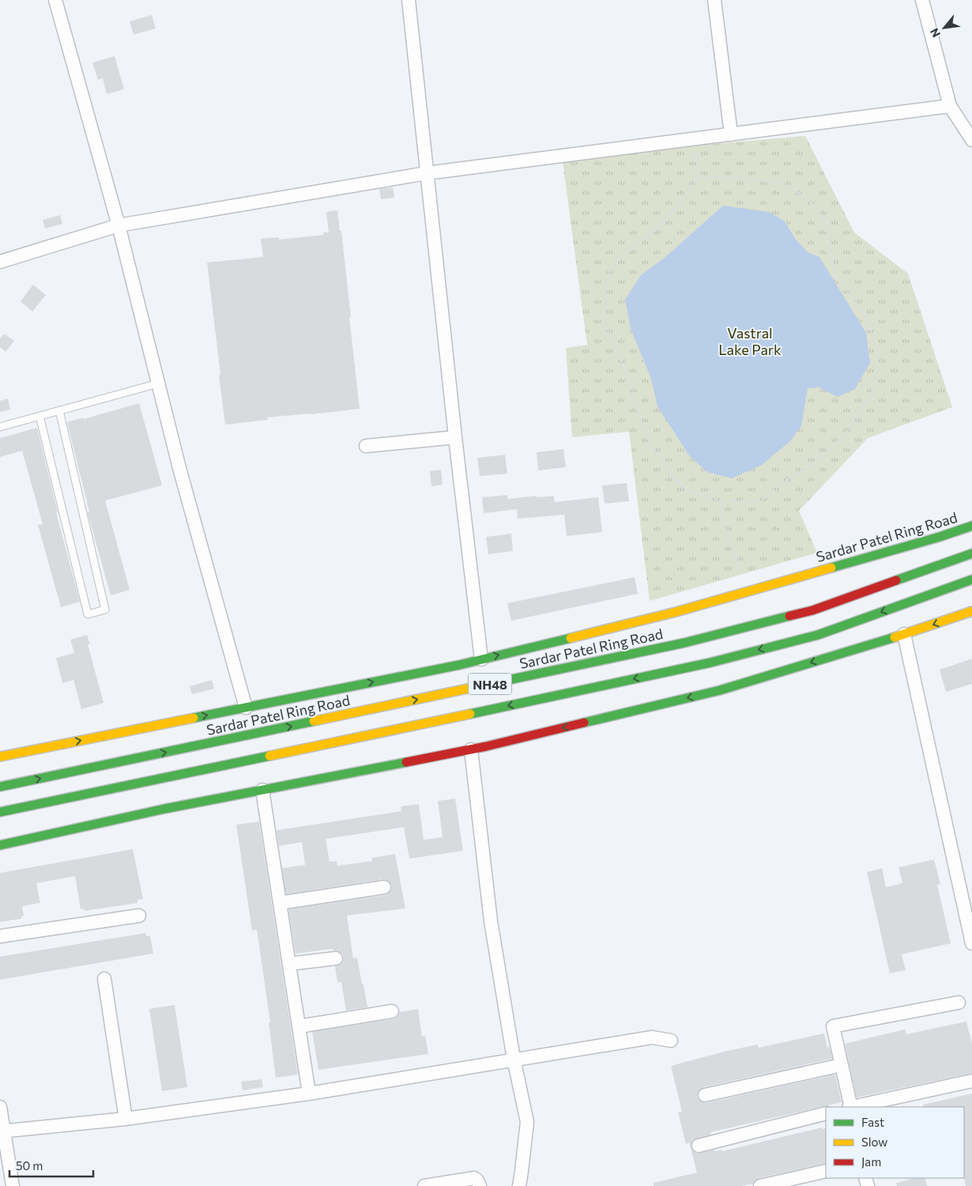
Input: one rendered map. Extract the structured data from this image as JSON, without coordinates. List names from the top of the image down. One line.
{"streets":{"main road":["Sardar Patel Ring Road","NH48"]},"parks":["Vastral Lake Park"],"legend":["Fast","Slow","Jam"],"scale_bar":"50 m","north":"bottom left"}
